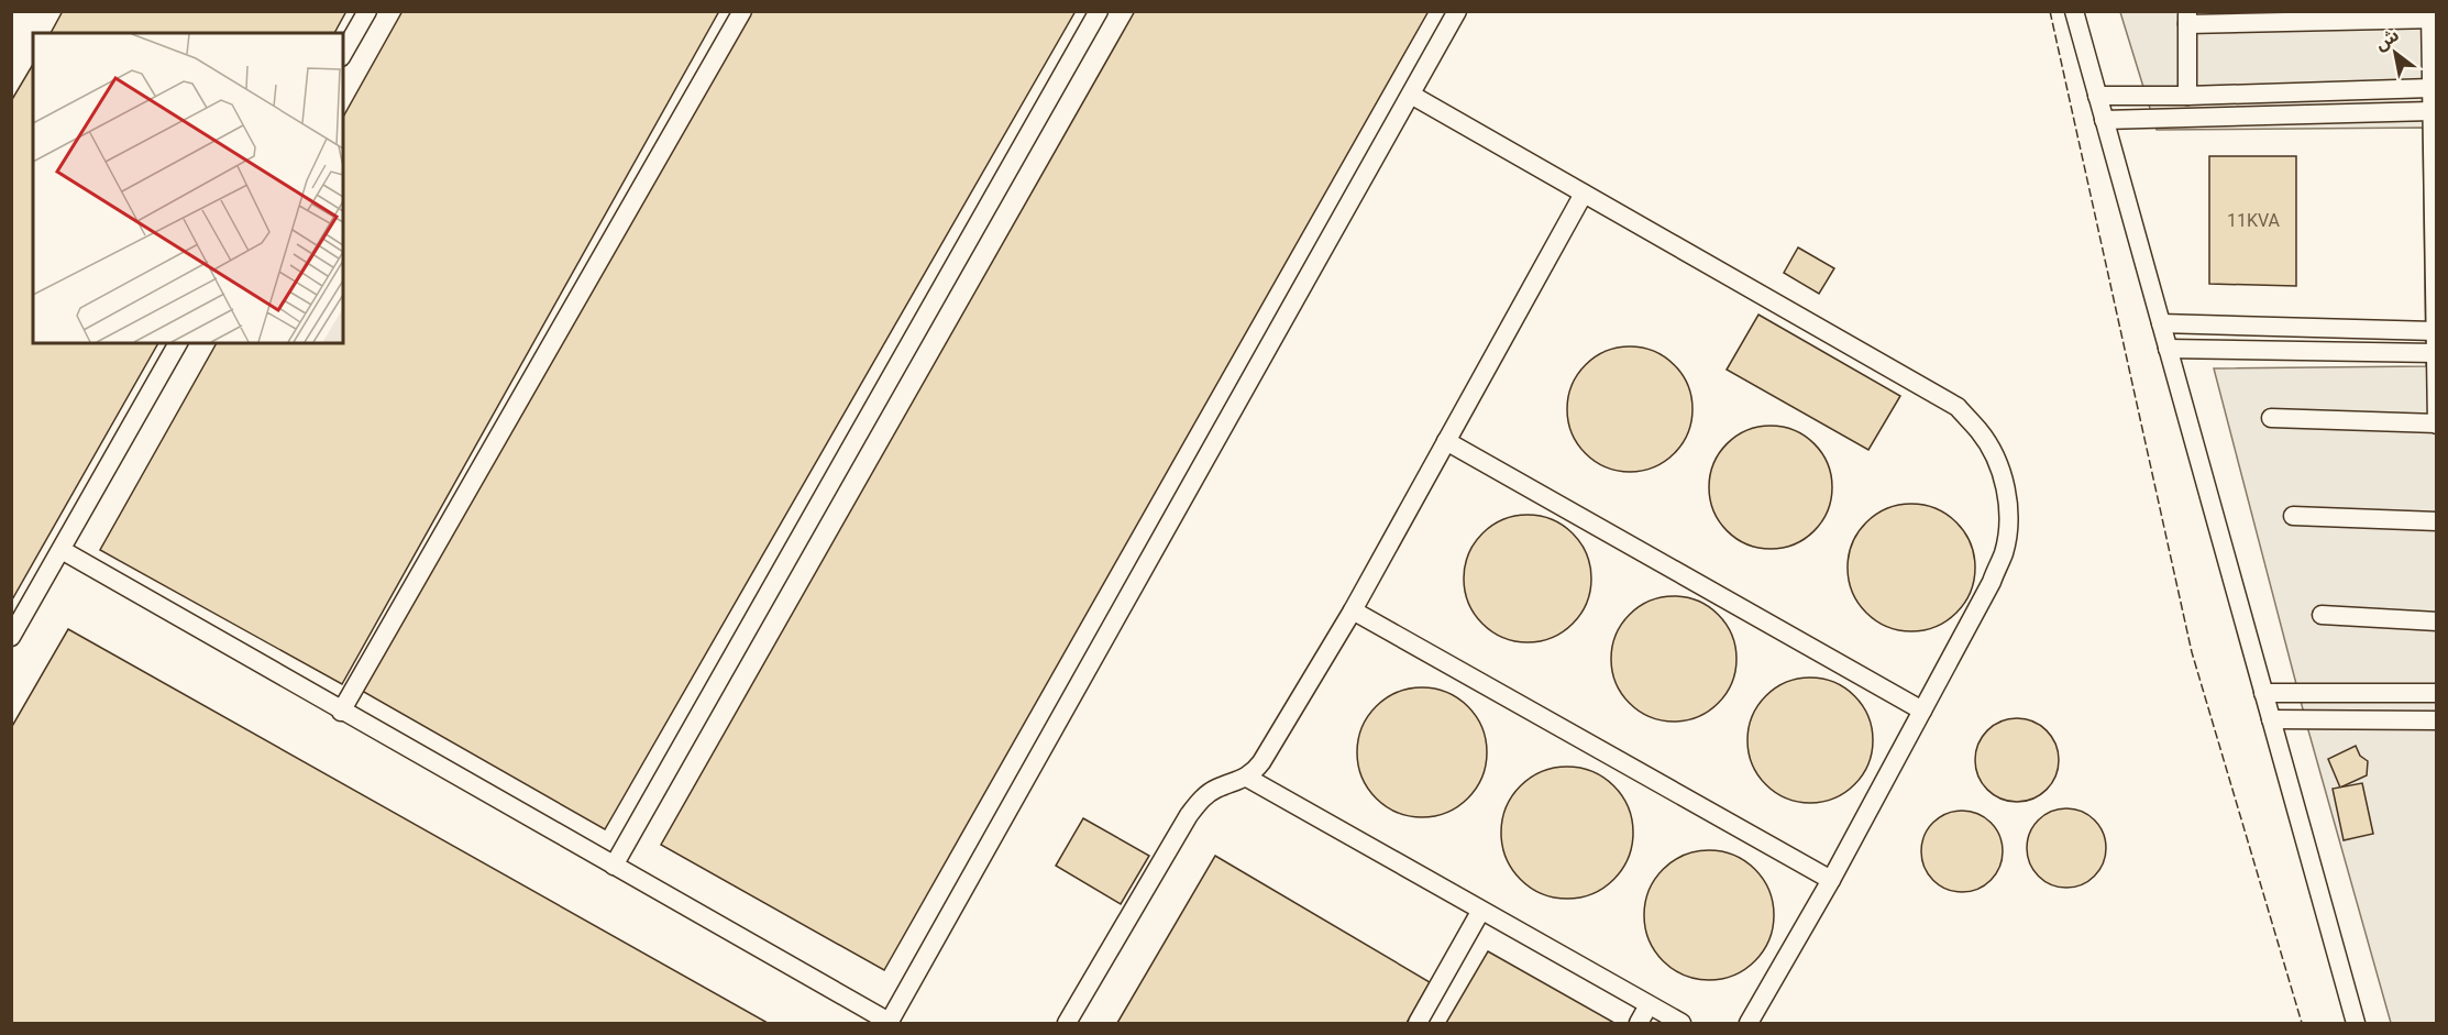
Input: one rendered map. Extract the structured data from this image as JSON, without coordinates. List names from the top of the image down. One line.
{"house_numbers":["11KVA"],"north":"top left"}
